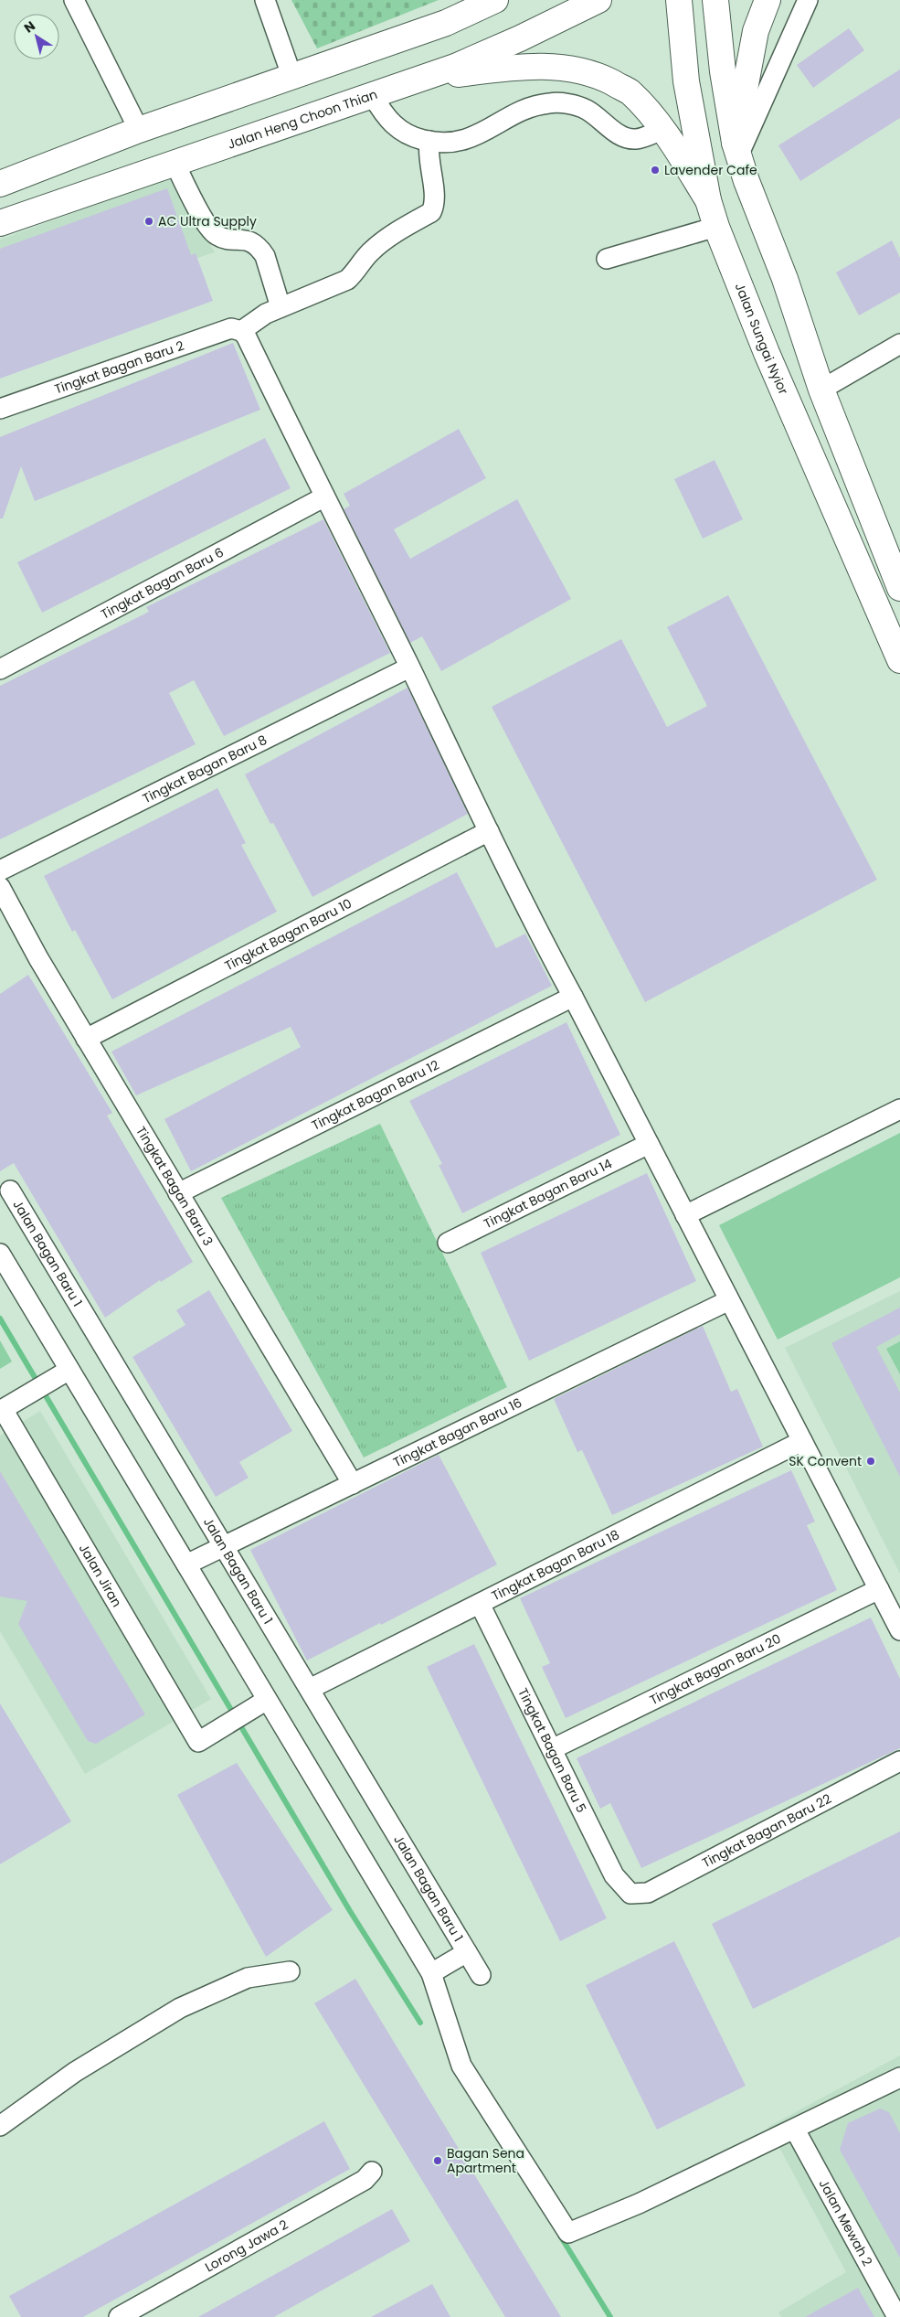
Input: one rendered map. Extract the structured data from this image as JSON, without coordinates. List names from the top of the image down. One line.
{"streets":{"main road":["Jalan Heng Choon Thian","Jalan Sungai Nyior"],"street":["Tingkat Bagan Baru 2","Tingkat Bagan Baru 6","Tingkat Bagan Baru 8","Tingkat Bagan Baru 10","Tingkat Bagan Baru 12","Tingkat Bagan Baru 3","Tingkat Bagan Baru 14","Jalan Bagan Baru 1","Tingkat Bagan Baru 16","Tingkat Bagan Baru 18","Jalan Jiran","Tingkat Bagan Baru 20","Tingkat Bagan Baru 5","Tingkat Bagan Baru 22","Jalan Mewah 2","Lorong Jawa 2"]},"crossings":[["Tingkat Bagan Baru 10","Tingkat Bagan Baru 3"],["Tingkat Bagan Baru 12","Tingkat Bagan Baru 3"],["Tingkat Bagan Baru 3","Tingkat Bagan Baru 16"],["Jalan Bagan Baru 1","Tingkat Bagan Baru 16"],["Jalan Bagan Baru 1","Tingkat Bagan Baru 18"],["Tingkat Bagan Baru 18","Tingkat Bagan Baru 5"],["Tingkat Bagan Baru 20","Tingkat Bagan Baru 5"],["Tingkat Bagan Baru 5","Tingkat Bagan Baru 22"]],"places":["Lavender Cafe","AC Ultra Supply","SK Convent","Bagan Sena Apartment"],"north":"top left"}
